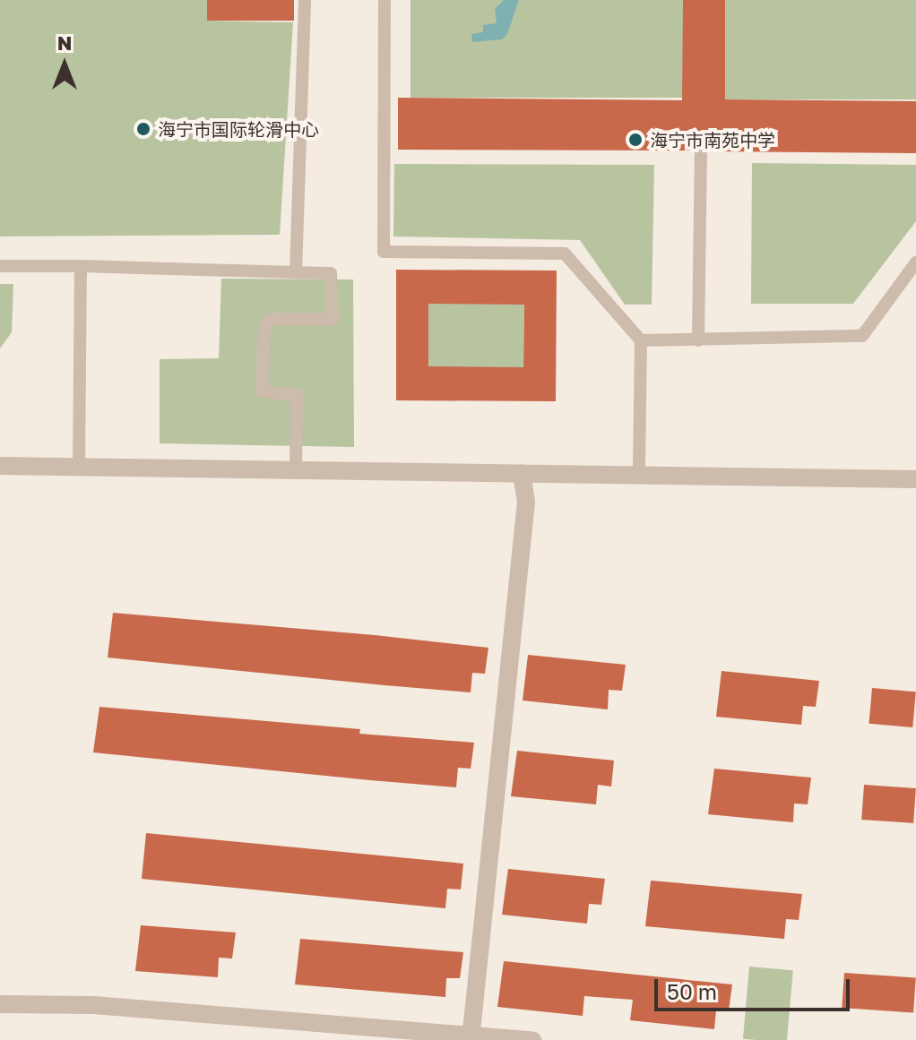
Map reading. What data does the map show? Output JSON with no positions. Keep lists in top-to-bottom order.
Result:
{
  "places": ["海宁市国际轮滑中心", "海宁市南苑中学"],
  "scale_bar": "50 m",
  "north": "top"
}
